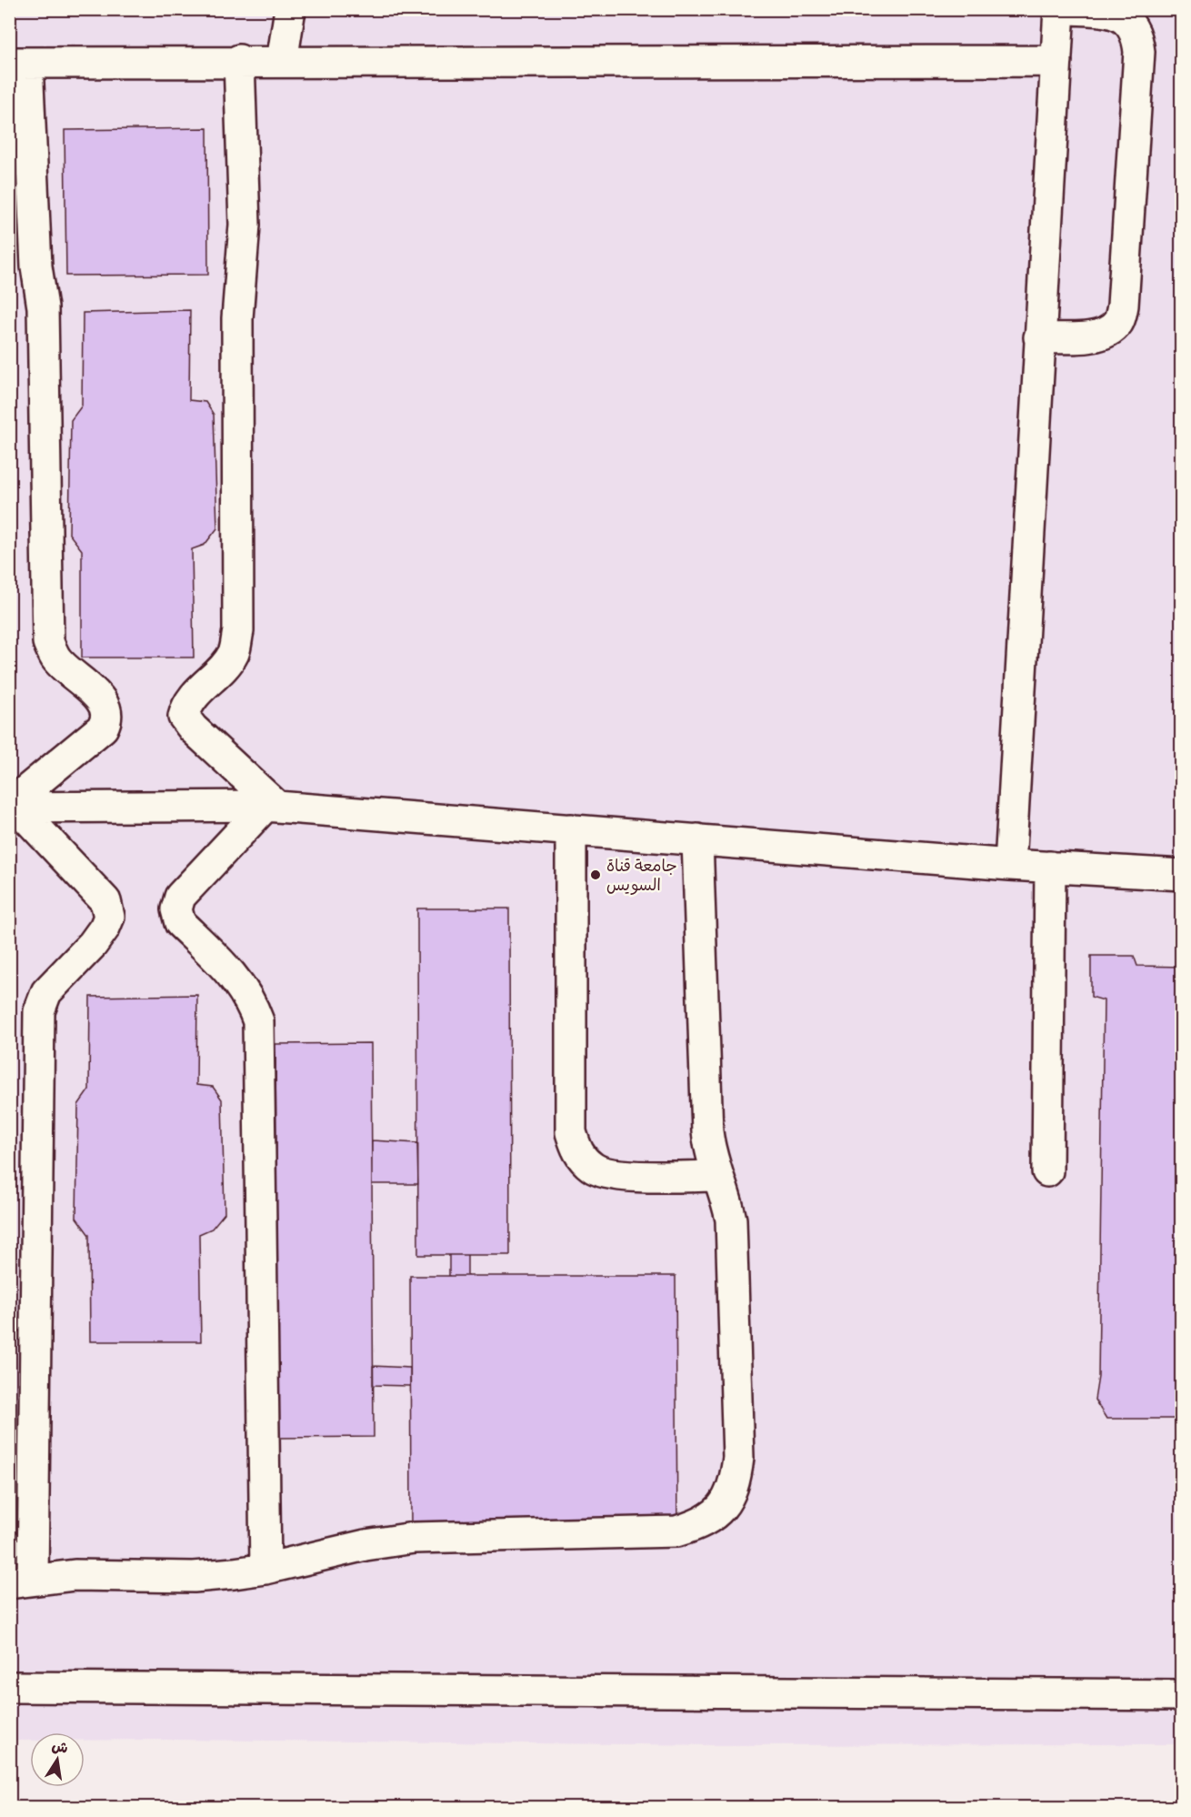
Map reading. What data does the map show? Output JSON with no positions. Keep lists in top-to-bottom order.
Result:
{
  "places": ["جامعة قناة السويس"],
  "north": "top"
}
